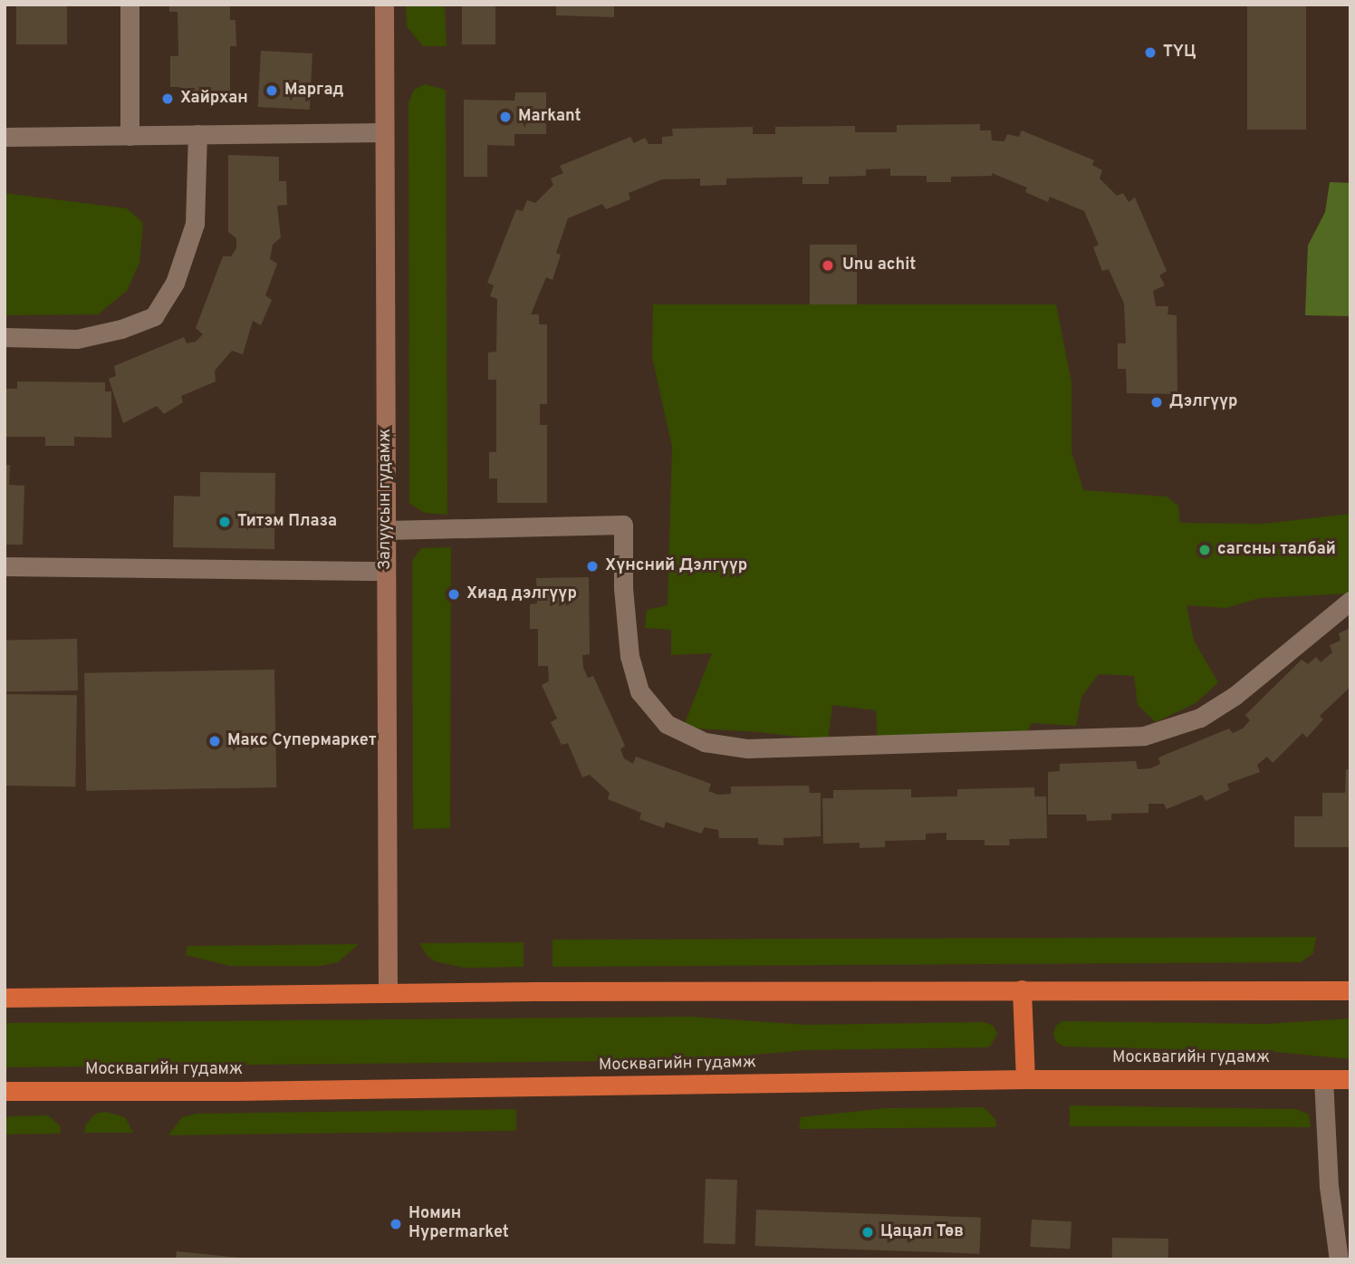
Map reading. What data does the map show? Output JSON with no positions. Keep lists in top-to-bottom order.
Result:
{
  "streets": {
    "highway": ["Москвагийн гудамж"],
    "street": ["Залуусын гудамж"]
  },
  "places": [
    "ТҮЦ",
    "Маргад",
    "Хайрхан",
    "Markant",
    "Unu achit",
    "Дэлгүүр",
    "Титэм Плаза",
    "сагсны талбай",
    "Хүнсний Дэлгүүр",
    "Хиад дэлгүүр",
    "Макс Супермаркет",
    "Номин Hyрermarket",
    "Цацал Төв"
  ]
}
